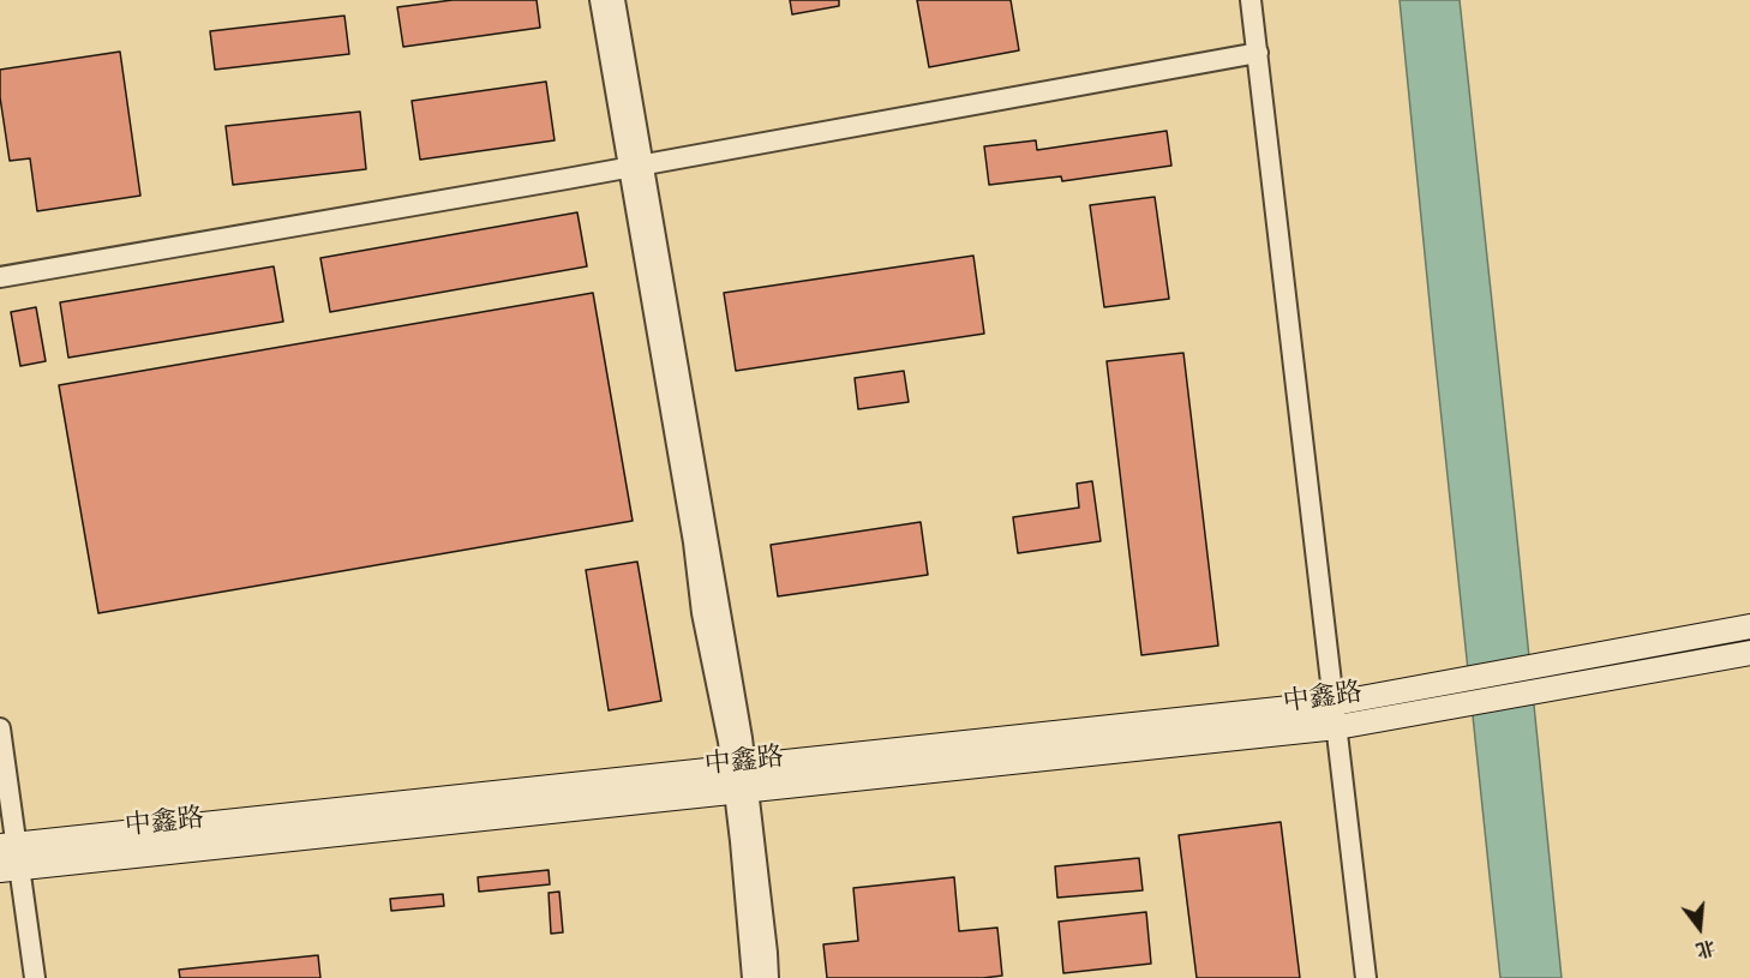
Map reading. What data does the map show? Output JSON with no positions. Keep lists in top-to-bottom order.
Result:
{
  "streets": {
    "main road": ["中鑫路"]
  },
  "north": "bottom"
}
